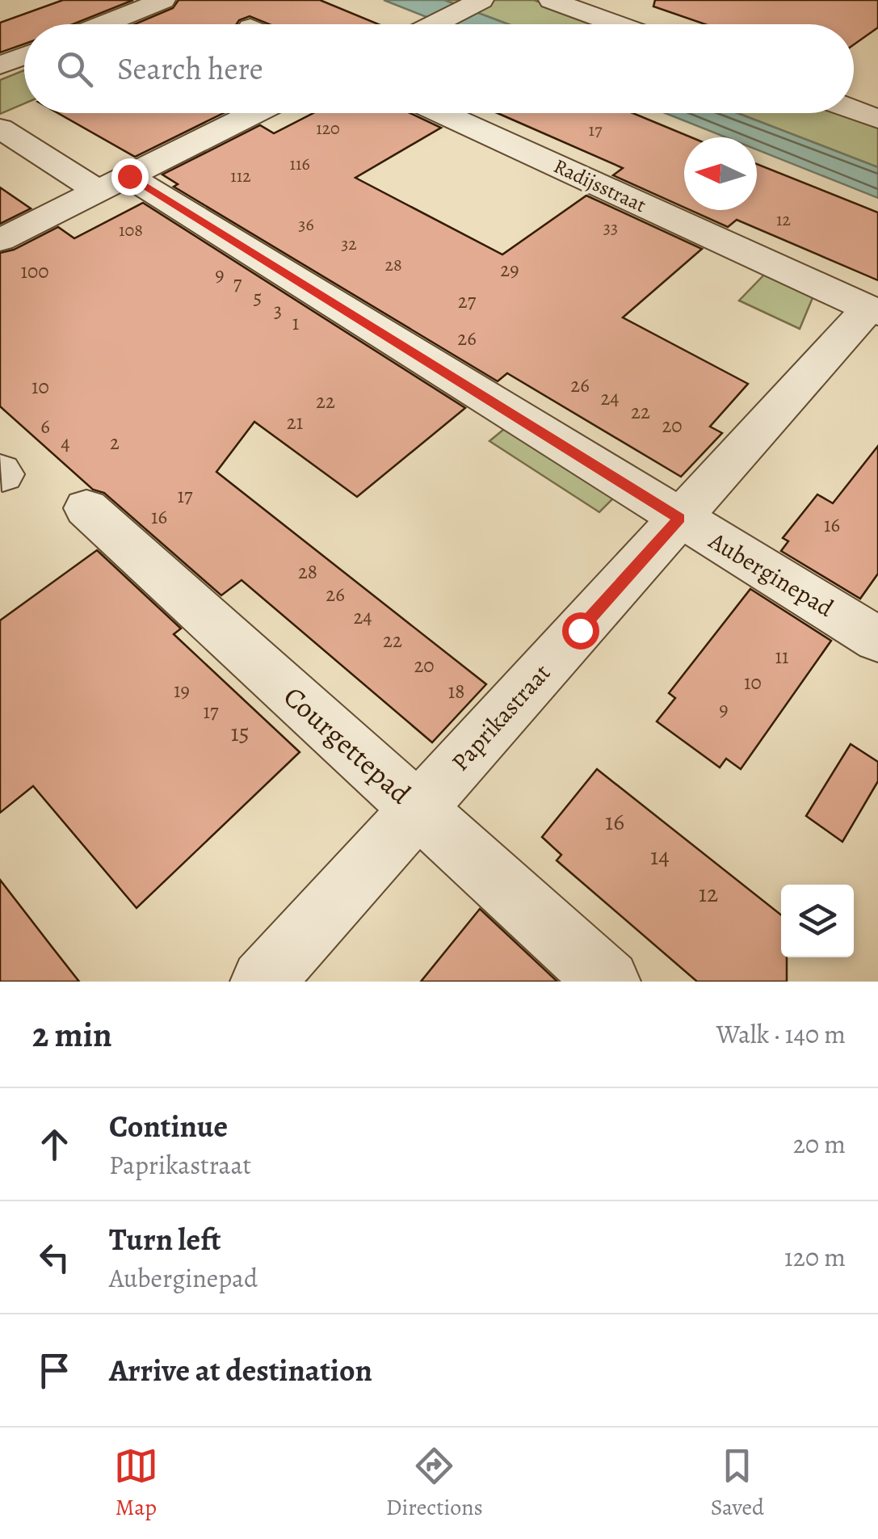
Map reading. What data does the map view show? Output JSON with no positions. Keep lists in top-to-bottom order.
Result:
{
  "streets": {
    "street": [
      "Radijsstraat",
      "Auberginepad",
      "Paprikastraat",
      "Courgettepad"
    ]
  },
  "crossings": [
    ["Radijsstraat", "Paprikastraat"],
    ["Auberginepad", "Paprikastraat"],
    ["Paprikastraat", "Courgettepad"]
  ],
  "house_numbers": [
    "120",
    "17",
    "116",
    "112",
    "12",
    "36",
    "33",
    "108",
    "32",
    "28",
    "29",
    "100",
    "9",
    "7",
    "5",
    "27",
    "3",
    "1",
    "26",
    "26",
    "10",
    "24",
    "22",
    "22",
    "21",
    "20",
    "6",
    "2",
    "4",
    "17",
    "16",
    "16",
    "28",
    "26",
    "24",
    "22",
    "11",
    "20",
    "10",
    "19",
    "18",
    "9",
    "17",
    "15",
    "16",
    "14",
    "12"
  ],
  "north": "left",
  "page": {
    "search": "Search here",
    "heading": ["2 min", "Walk · 140 m"],
    "list": [
      ["Continue", "Paprikastraat", "20 m"],
      ["Turn left", "Auberginepad", "120 m"],
      "Arrive at destination"
    ],
    "nav": ["Map", "Directions", "Saved"]
  }
}
